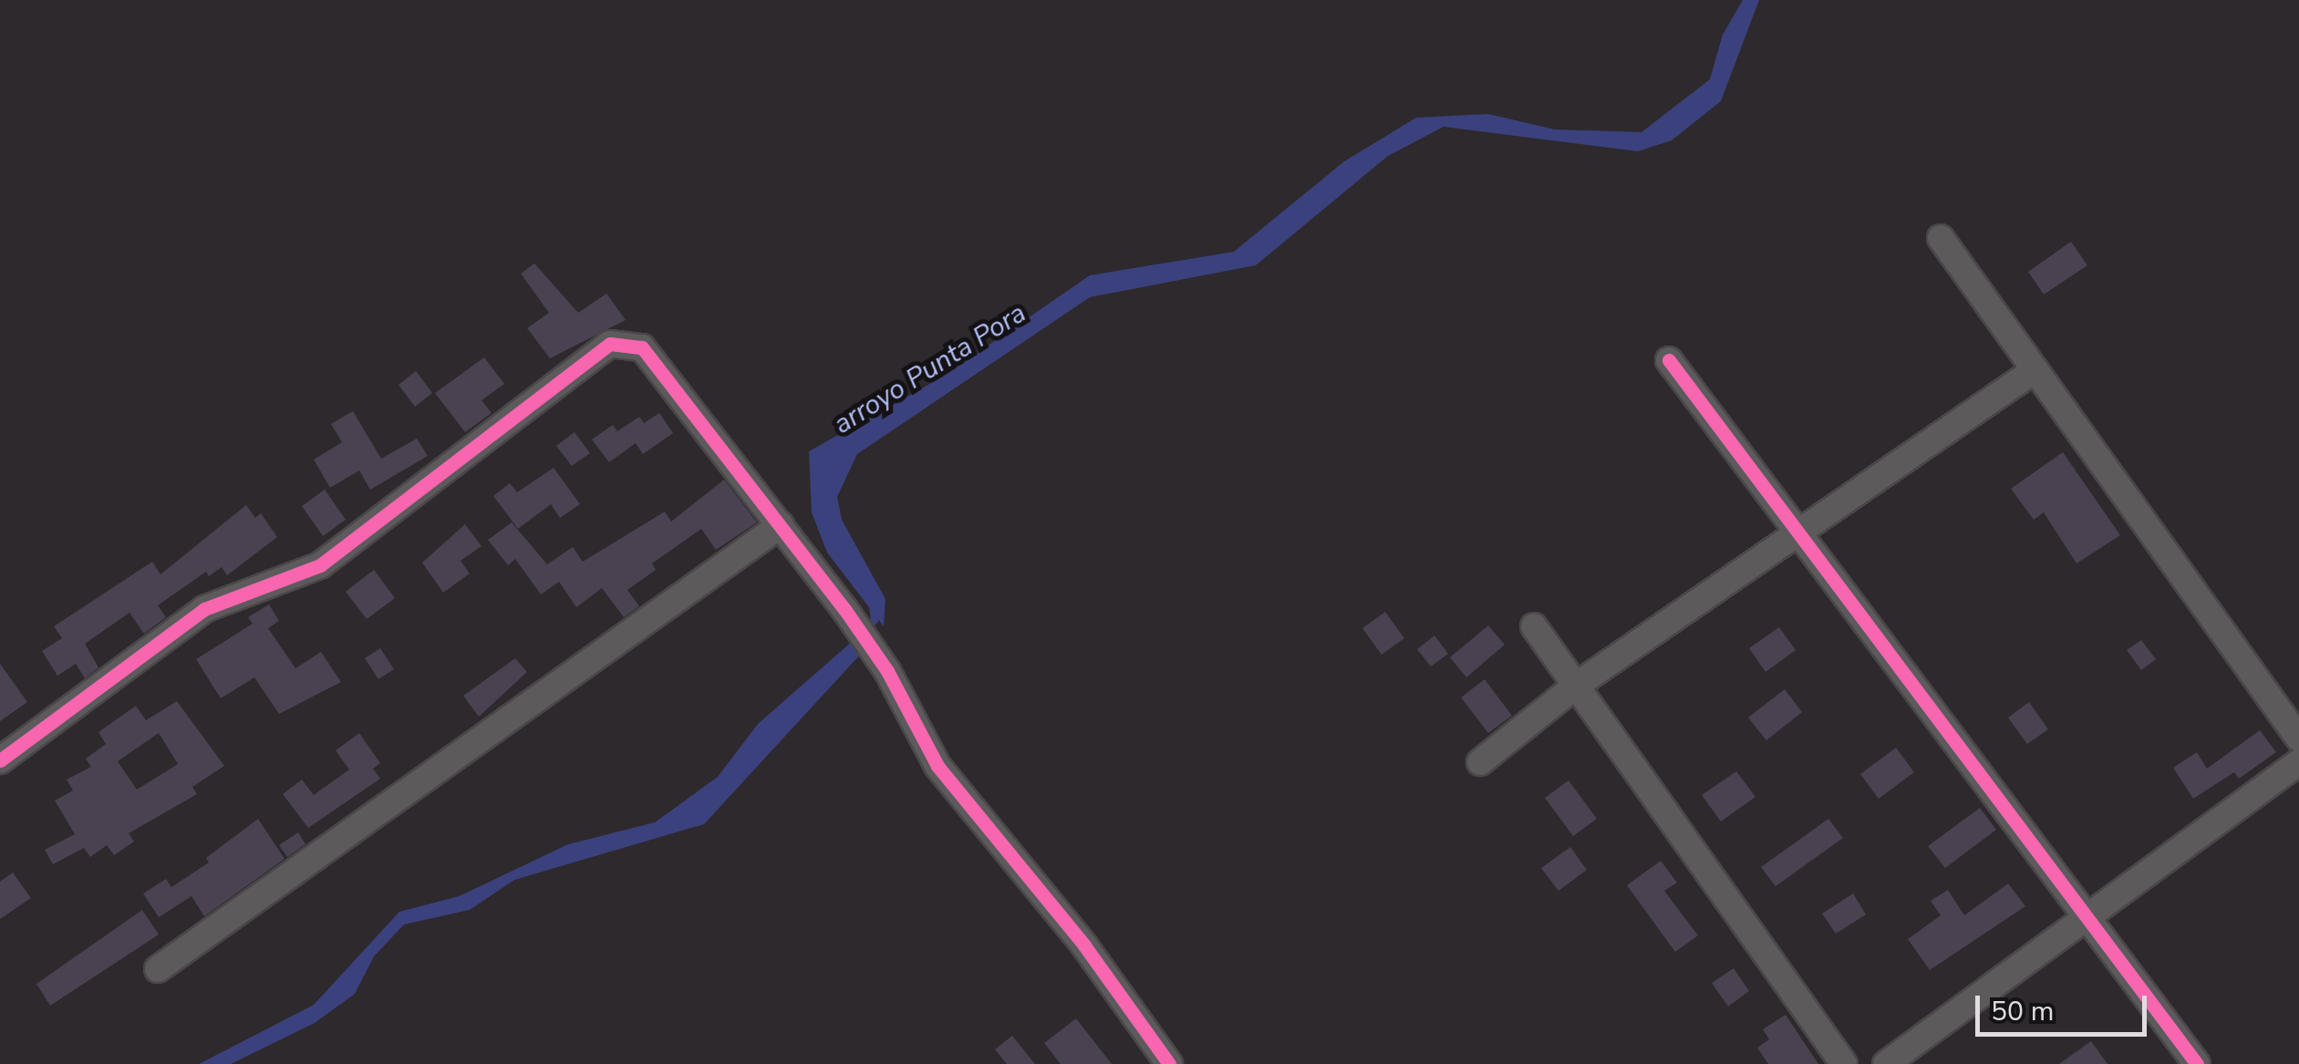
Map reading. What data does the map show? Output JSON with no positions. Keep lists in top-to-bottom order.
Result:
{
  "water": ["arroyo Punta Pora"],
  "scale_bar": "50 m"
}
